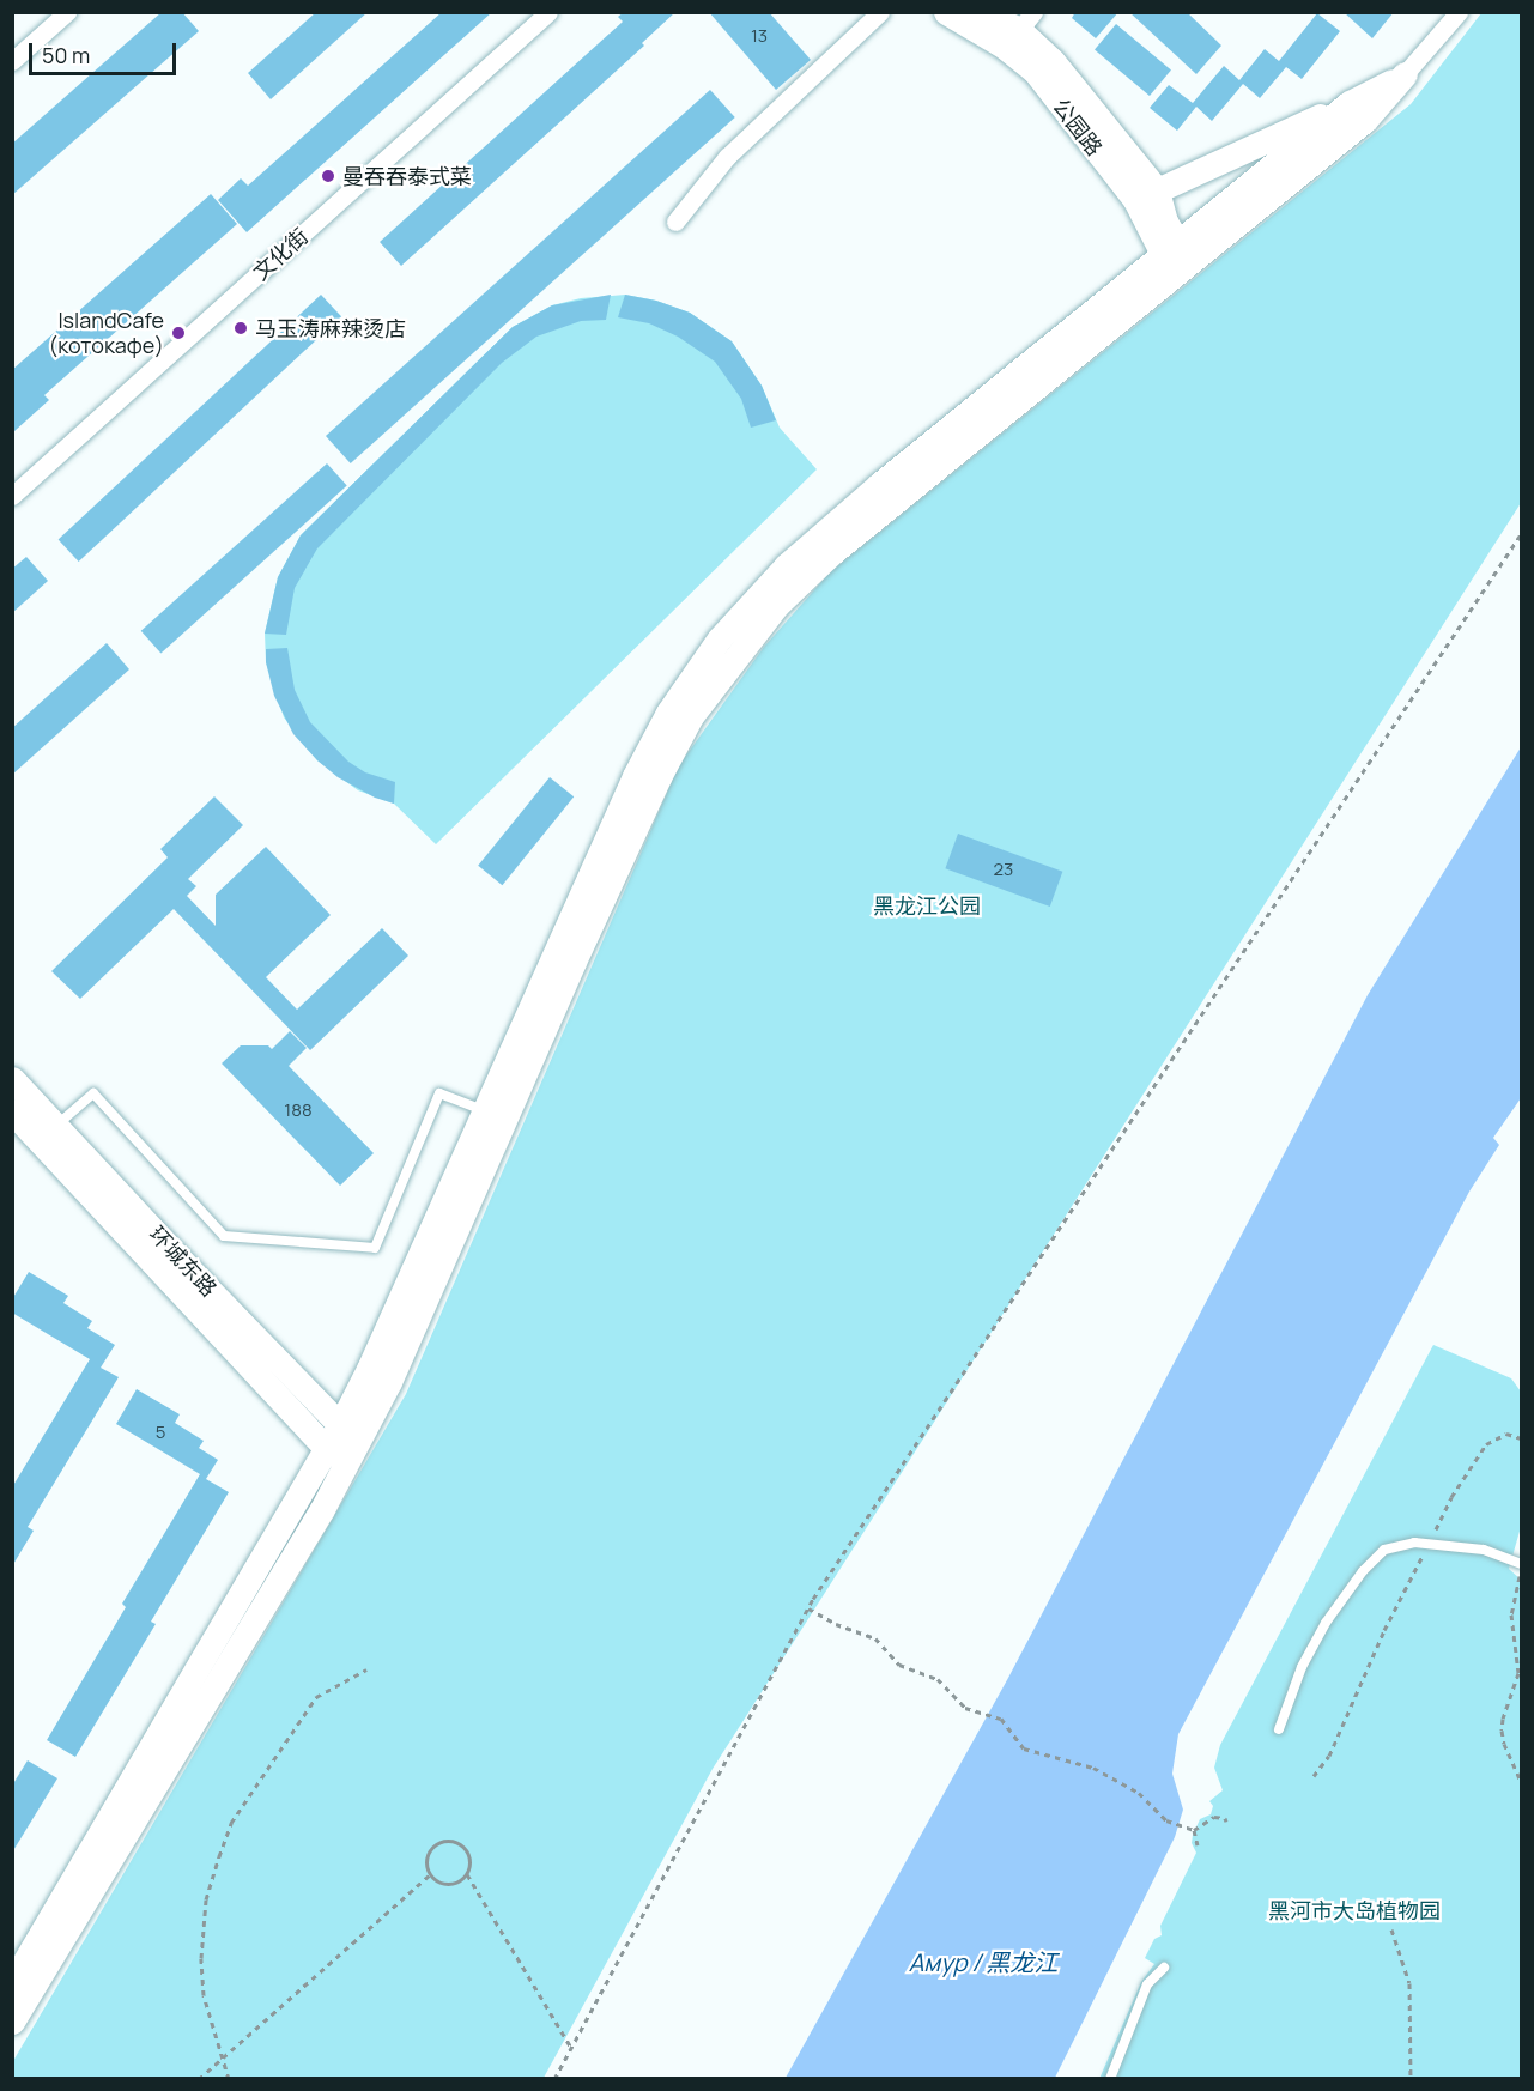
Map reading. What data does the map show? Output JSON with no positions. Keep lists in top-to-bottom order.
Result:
{
  "streets": {
    "street": ["公园路", "文化街", "环城东路"]
  },
  "water": ["Амур / 黑龙江"],
  "parks": ["黑龙江公园", "黑河市大岛植物园"],
  "places": ["曼吞吞泰式菜", "马玉涛麻辣烫店", "IslandCafe (котокафе)"],
  "house_numbers": [
    "13",
    "23",
    "188",
    "5"
  ],
  "scale_bar": "50 m"
}
